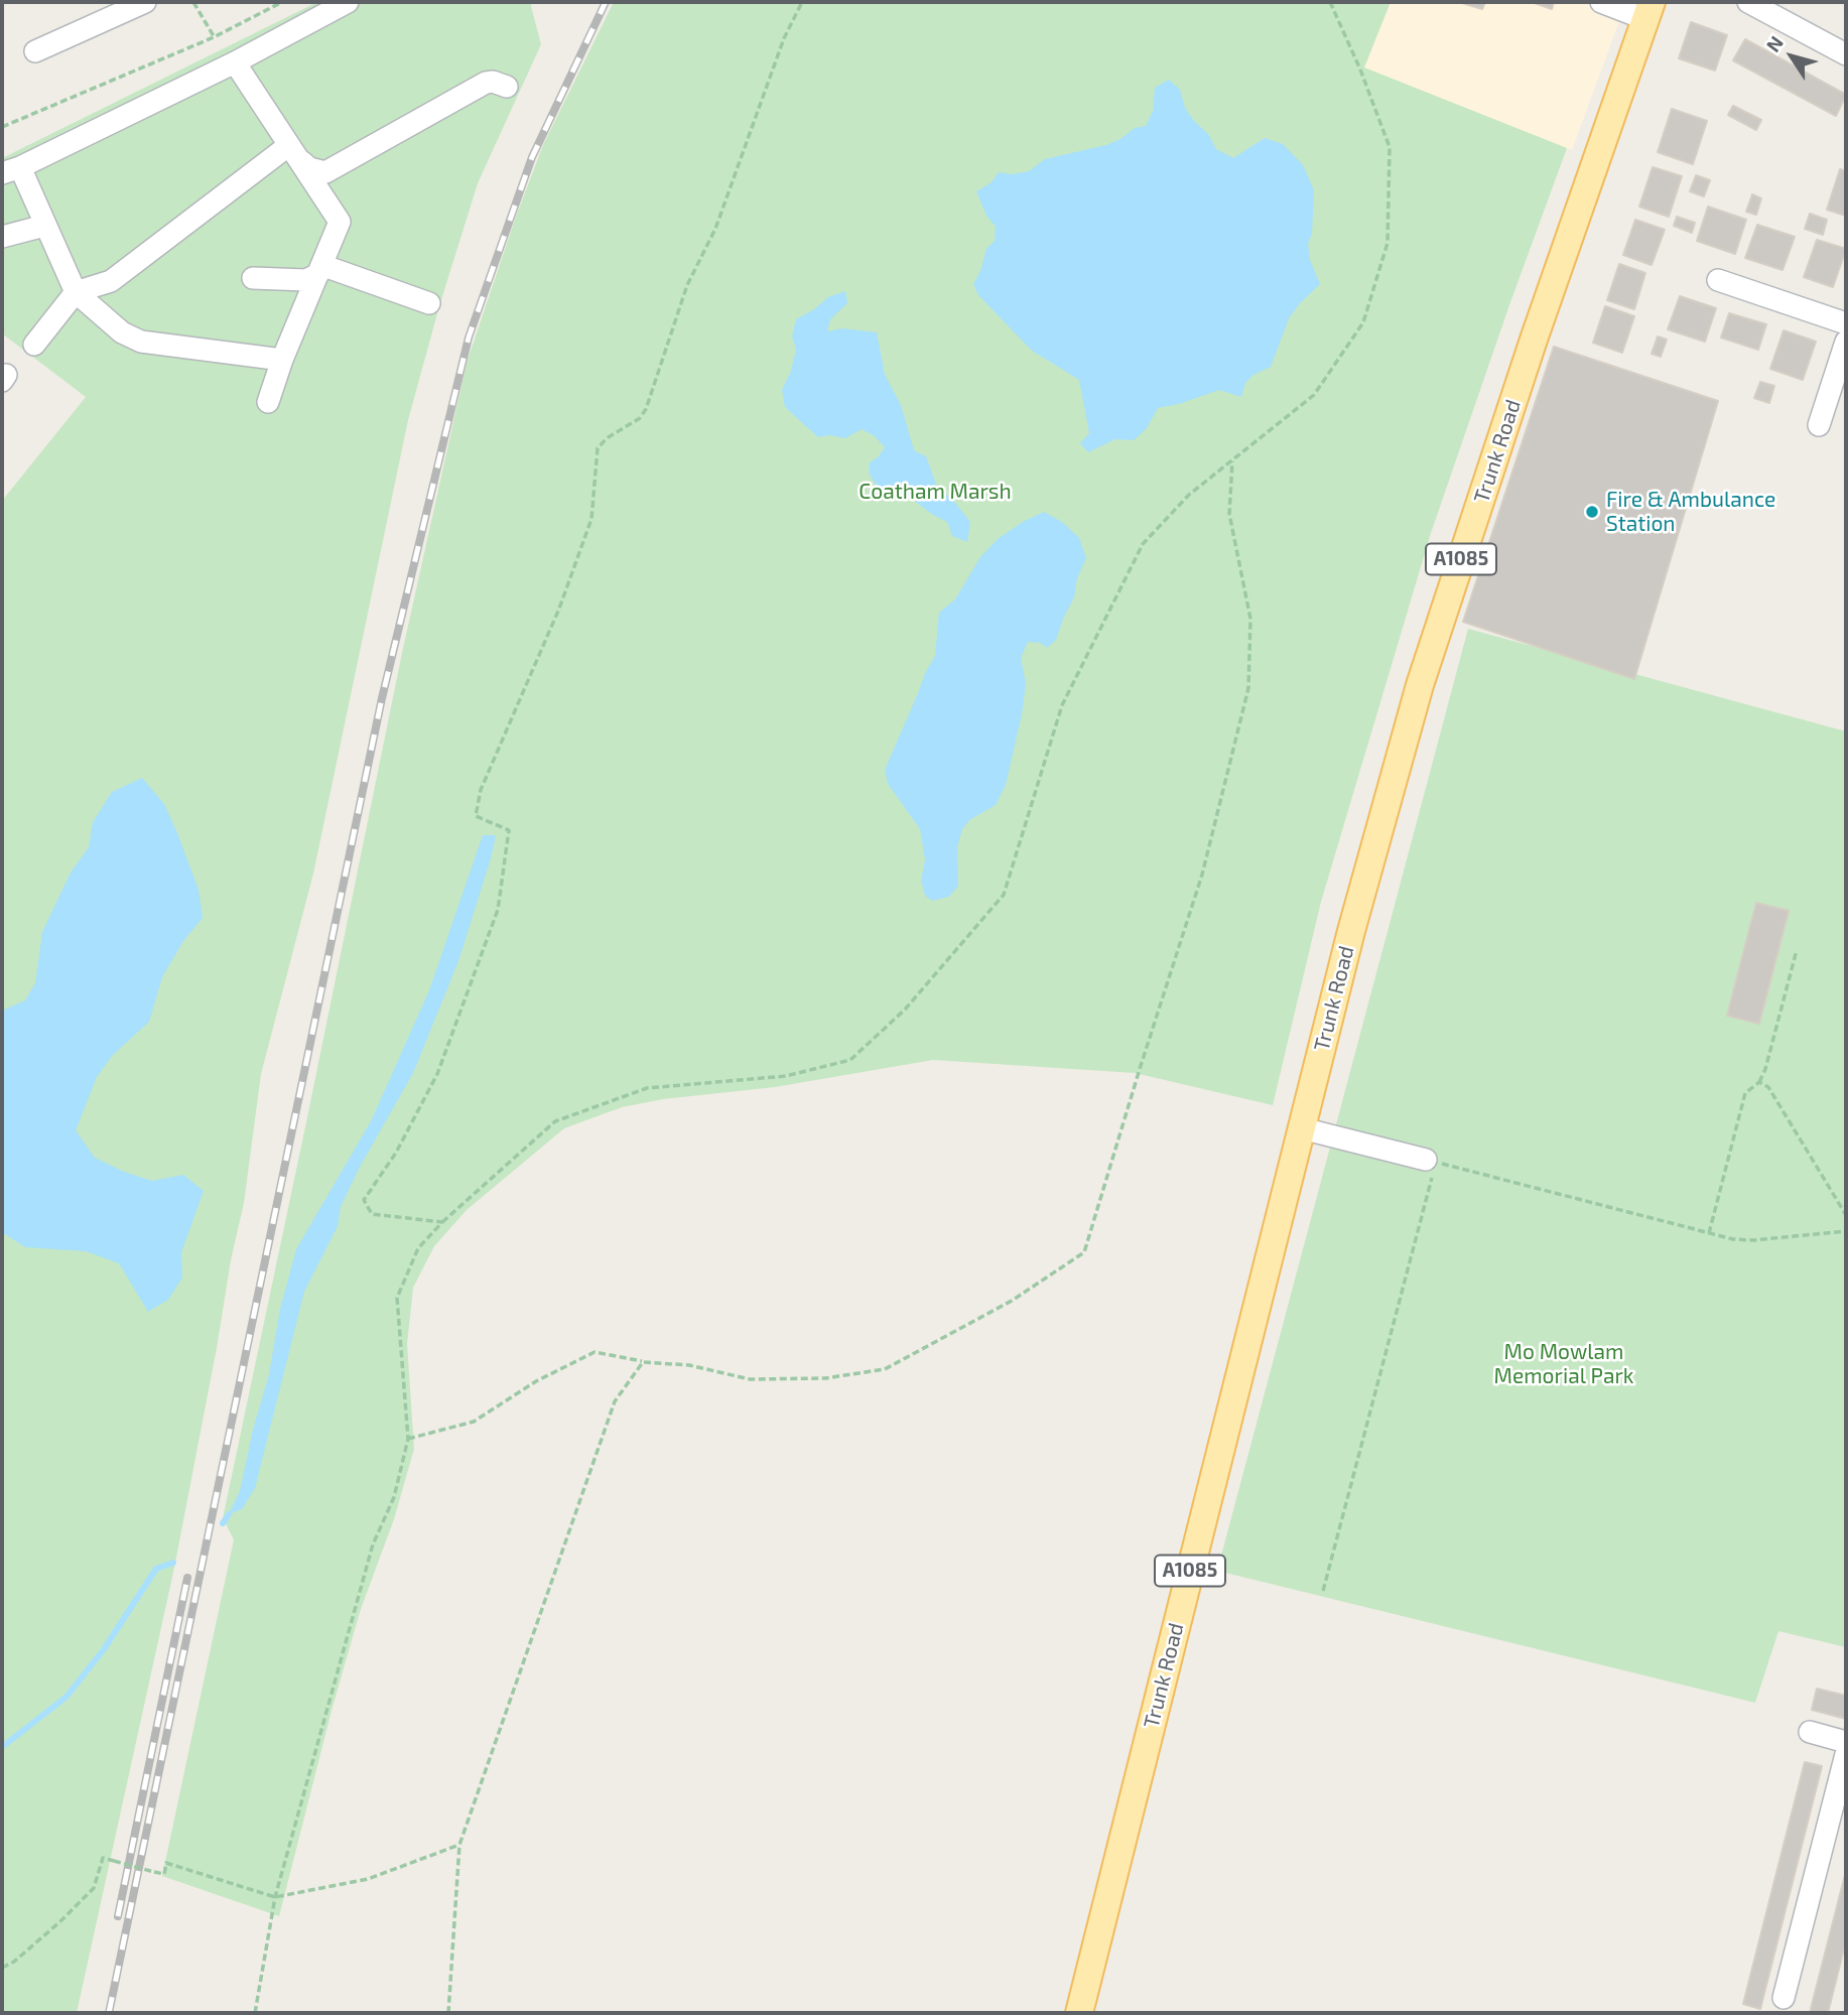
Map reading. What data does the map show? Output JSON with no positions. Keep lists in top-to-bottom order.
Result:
{
  "streets": {
    "main road": ["Trunk Road", "A1085"]
  },
  "parks": ["Coatham Marsh", "Mo Mowlam Memorial Park"],
  "places": ["Fire & Ambulance Station"],
  "north": "top left"
}
